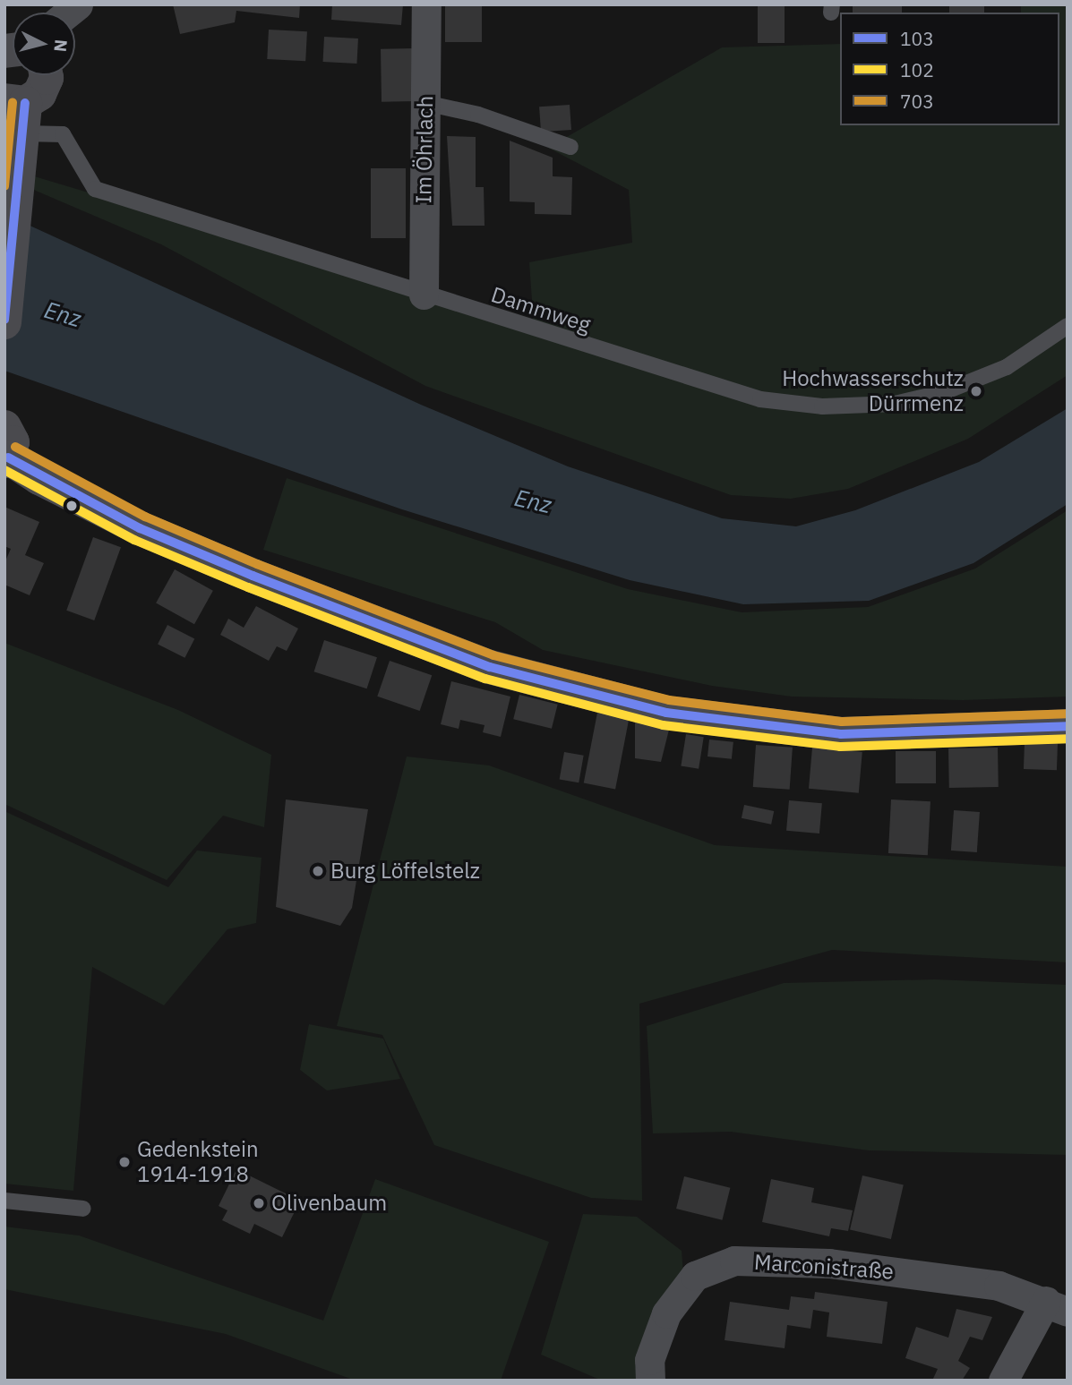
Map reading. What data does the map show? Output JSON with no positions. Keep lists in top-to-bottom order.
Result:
{
  "streets": {
    "street": ["Im Öhrlach", "Marconistraße"],
    "lane": ["Dammweg"]
  },
  "crossings": [
    ["Im Öhrlach", "Dammweg"]
  ],
  "water": ["Enz"],
  "places": [
    "Hochwasserschutz Dürrmenz",
    "Burg Löffelstelz",
    "Gedenkstein 1914-1918",
    "Olivenbaum"
  ],
  "lines": ["transit line 703", "transit line 103", "transit line 102"],
  "legend": ["103", "102", "703"],
  "north": "right"
}
